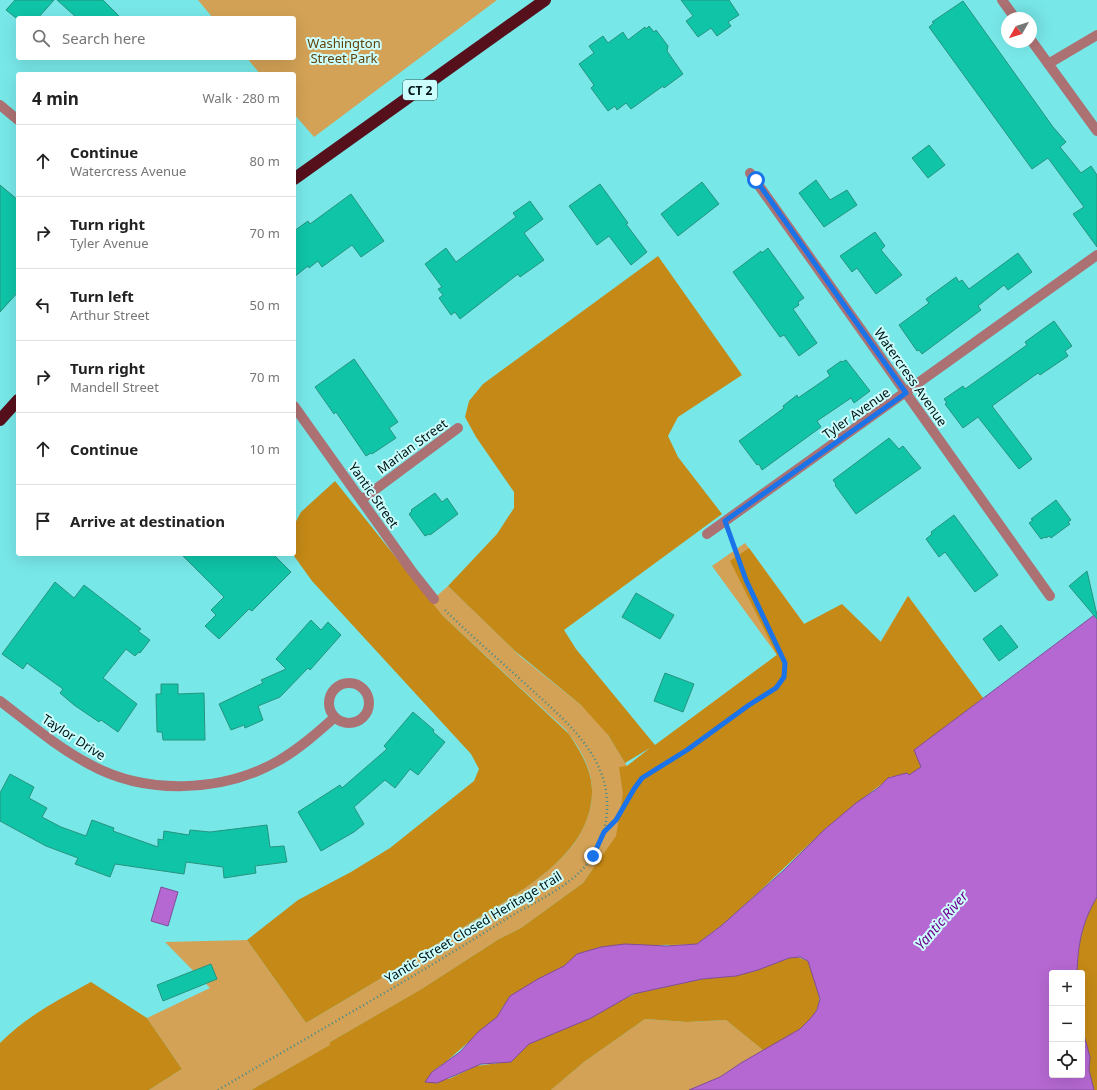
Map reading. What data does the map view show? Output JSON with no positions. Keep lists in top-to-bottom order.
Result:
{
  "streets": {
    "highway": ["CT 2"],
    "street": [
      "Watercress Avenue",
      "Tyler Avenue",
      "Marian Street",
      "Yantic Street",
      "Taylor Drive"
    ],
    "path": ["Yantic Street Closed Heritage trail"]
  },
  "crossings": [
    ["Watercress Avenue", "Tyler Avenue"],
    ["Marian Street", "Yantic Street"],
    ["Yantic Street", "Yantic Street Closed Heritage trail"]
  ],
  "water": ["Yantic River"],
  "parks": ["Washington Street Park"],
  "north": "bottom left",
  "page": {
    "search": "Search here",
    "heading": ["4 min", "Walk · 280 m"],
    "list": [
      ["Continue", "Watercress Avenue", "80 m"],
      ["Turn right", "Tyler Avenue", "70 m"],
      ["Turn left", "Arthur Street", "50 m"],
      ["Turn right", "Mandell Street", "70 m"],
      ["Continue", "10 m"],
      "Arrive at destination"
    ],
    "map_buttons": ["+", "−"]
  }
}
